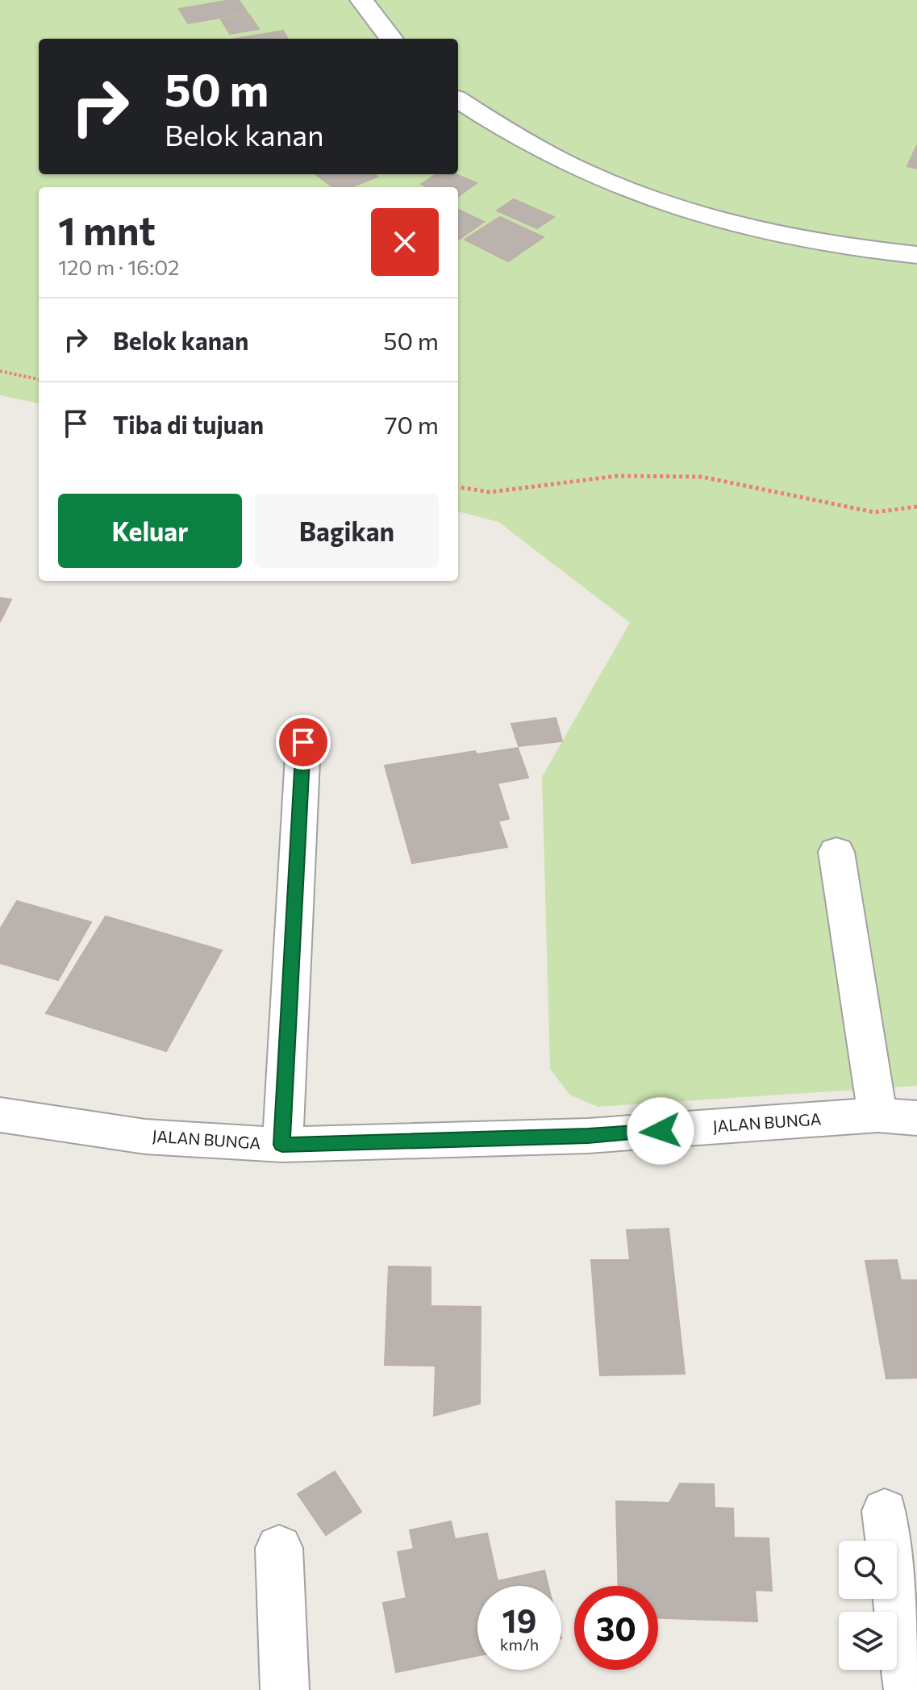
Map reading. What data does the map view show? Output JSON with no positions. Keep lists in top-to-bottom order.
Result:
{
  "streets": {
    "street": ["JALAN BUNGA"]
  },
  "page": {
    "turn": ["50 m", "Belok kanan"],
    "heading": ["1 mnt", "120 m · 16:02"],
    "list": [
      {
        "name": "Belok kanan",
        "value": "50 m"
      },
      {
        "name": "Tiba di tujuan",
        "value": "70 m"
      }
    ],
    "buttons": ["Keluar", "Bagikan"],
    "speed": "19 km/h",
    "limit": "30"
  }
}
